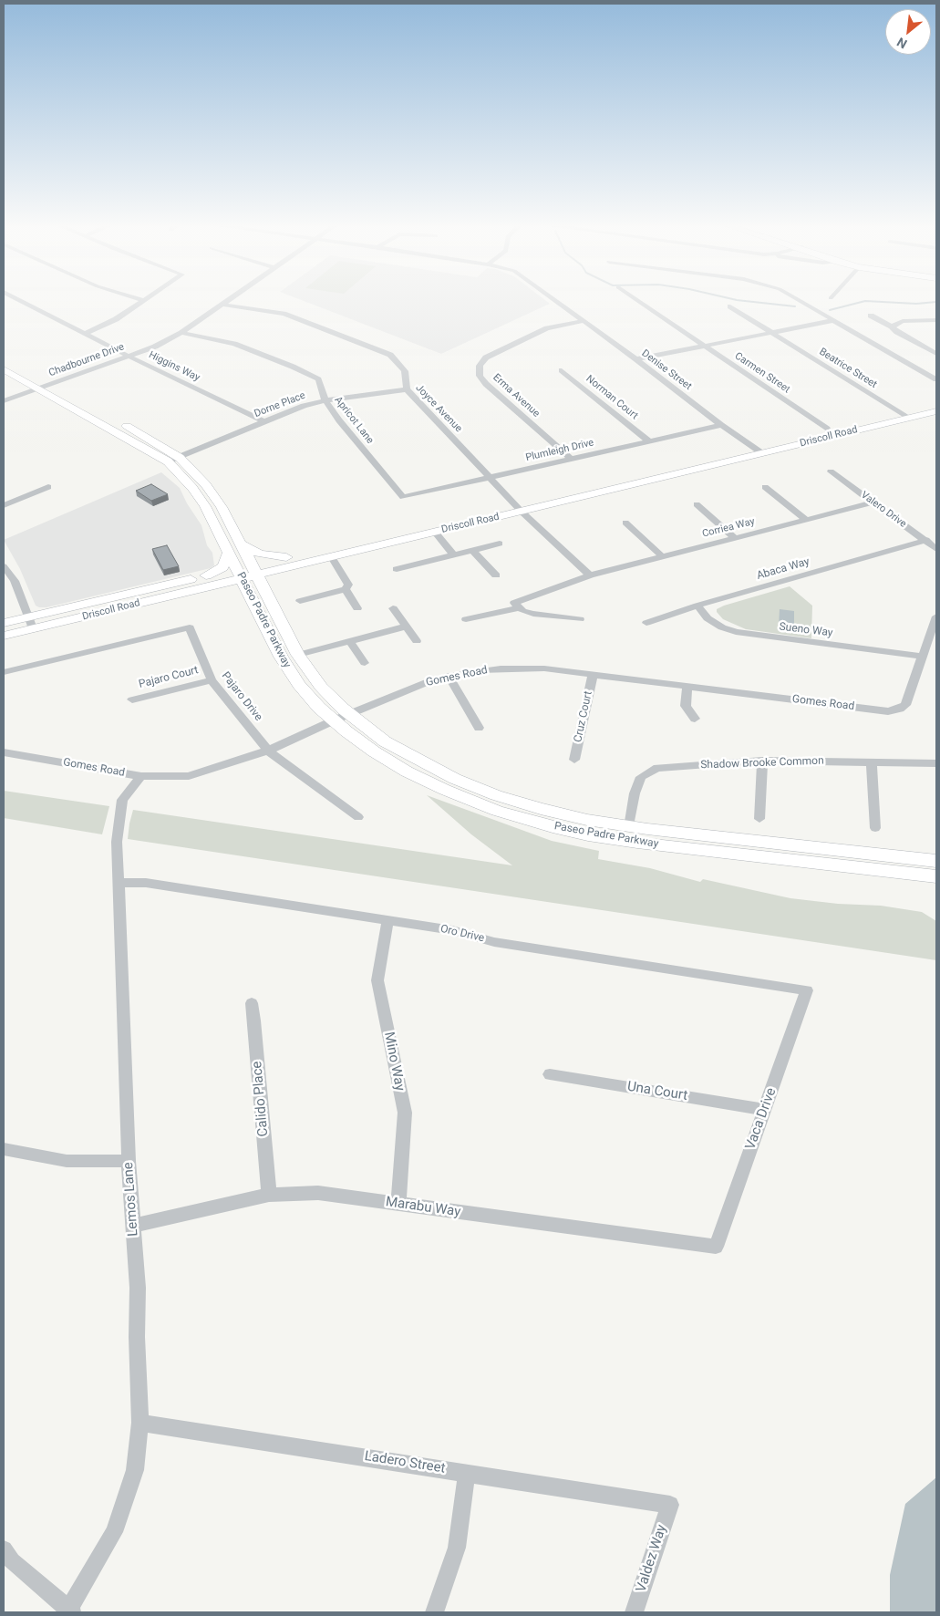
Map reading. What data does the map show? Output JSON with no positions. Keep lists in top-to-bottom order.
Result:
{
  "streets": {
    "main road": ["Driscoll Road", "Paseo Padre Parkway"],
    "street": [
      "Chadbourne Drive",
      "Higgins Way",
      "Beatrice Street",
      "Denise Street",
      "Carmen Street",
      "Erma Avenue",
      "Norman Court",
      "Dorne Place",
      "Joyce Avenue",
      "Apricot Lane",
      "Plumleigh Drive",
      "Valero Drive",
      "Corriea Way",
      "Abaca Way",
      "Sueno Way",
      "Gomes Road",
      "Pajaro Court",
      "Pajaro Drive",
      "Cruz Court",
      "Shadow Brooke Common",
      "Oro Drive",
      "Mino Way",
      "Una Court",
      "Calido Place",
      "Vaca Drive",
      "Lemos Lane",
      "Marabu Way",
      "Ladero Street",
      "Valdez Way"
    ]
  },
  "crossings": [
    ["Chadbourne Drive", "Higgins Way"],
    ["Chadbourne Drive", "Joyce Avenue"],
    ["Chadbourne Drive", "Apricot Lane"],
    ["Chadbourne Drive", "Paseo Padre Parkway"],
    ["Higgins Way", "Dorne Place"],
    ["Beatrice Street", "Driscoll Road"],
    ["Denise Street", "Erma Avenue"],
    ["Denise Street", "Driscoll Road"],
    ["Denise Street", "Plumleigh Drive"],
    ["Carmen Street", "Driscoll Road"],
    ["Erma Avenue", "Plumleigh Drive"],
    ["Norman Court", "Plumleigh Drive"],
    ["Dorne Place", "Joyce Avenue"],
    ["Dorne Place", "Apricot Lane"],
    ["Dorne Place", "Paseo Padre Parkway"],
    ["Joyce Avenue", "Driscoll Road"],
    ["Joyce Avenue", "Plumleigh Drive"],
    ["Joyce Avenue", "Corriea Way"],
    ["Apricot Lane", "Plumleigh Drive"],
    ["Driscoll Road", "Paseo Padre Parkway"],
    ["Valero Drive", "Corriea Way"],
    ["Valero Drive", "Abaca Way"],
    ["Abaca Way", "Sueno Way"],
    ["Paseo Padre Parkway", "Gomes Road"],
    ["Paseo Padre Parkway", "Shadow Brooke Common"],
    ["Sueno Way", "Gomes Road"],
    ["Gomes Road", "Pajaro Drive"],
    ["Gomes Road", "Cruz Court"],
    ["Gomes Road", "Lemos Lane"],
    ["Pajaro Court", "Pajaro Drive"],
    ["Oro Drive", "Mino Way"],
    ["Oro Drive", "Vaca Drive"],
    ["Oro Drive", "Lemos Lane"],
    ["Mino Way", "Marabu Way"],
    ["Una Court", "Vaca Drive"],
    ["Calido Place", "Marabu Way"],
    ["Vaca Drive", "Marabu Way"],
    ["Lemos Lane", "Marabu Way"],
    ["Lemos Lane", "Ladero Street"],
    ["Ladero Street", "Valdez Way"]
  ],
  "north": "bottom left"
}
